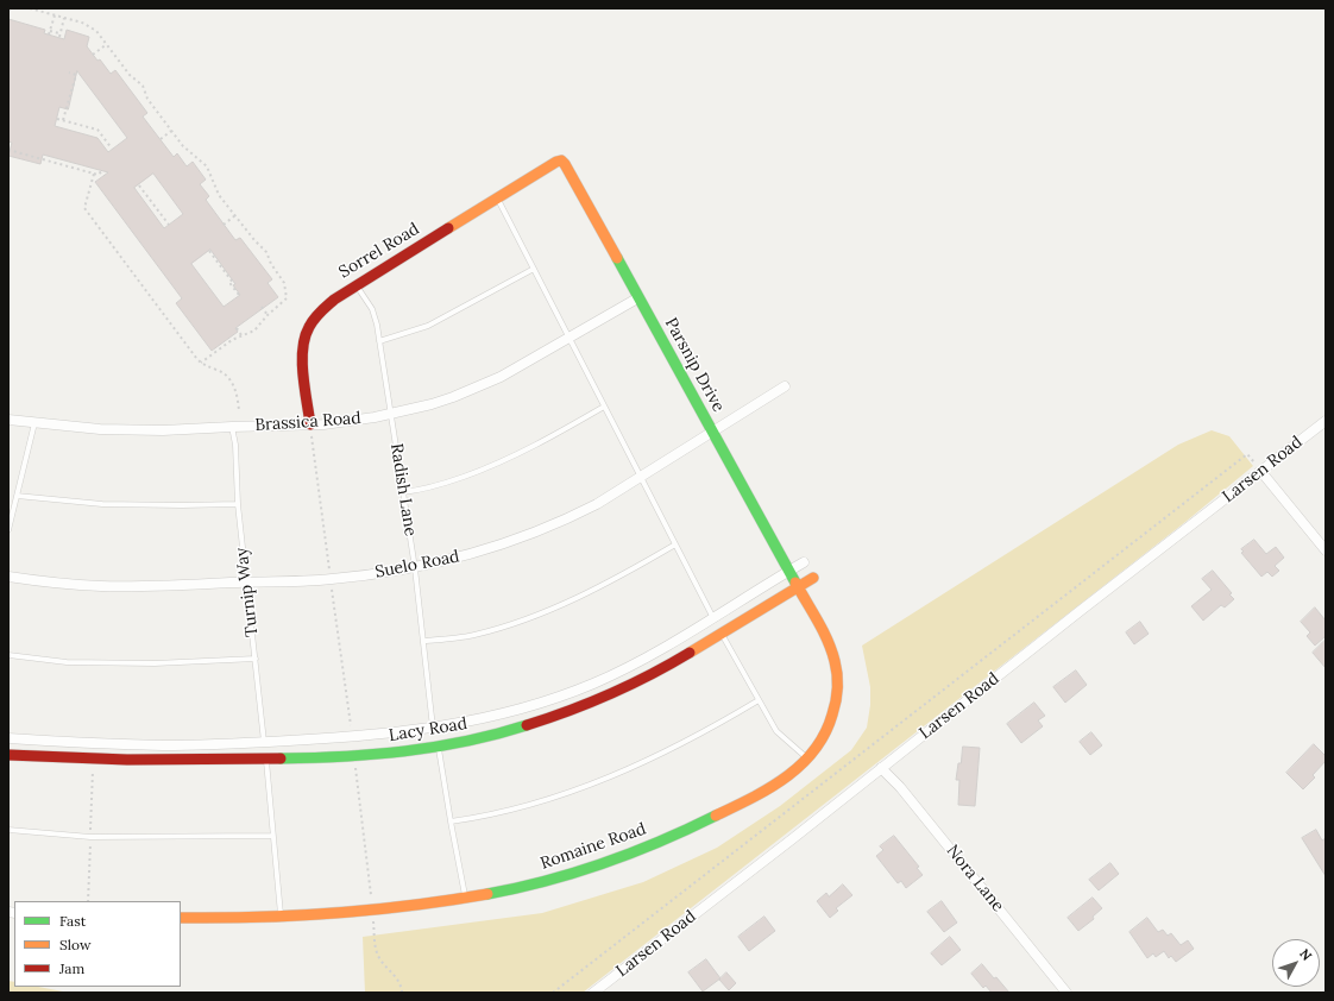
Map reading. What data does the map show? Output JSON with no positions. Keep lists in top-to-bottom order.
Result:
{
  "streets": {
    "street": [
      "Sorrel Road",
      "Parsnip Drive",
      "Brassica Road",
      "Larsen Road",
      "Suelo Road",
      "Lacy Road",
      "Romaine Road",
      "Nora Lane"
    ],
    "lane": ["Radish Lane", "Turnip Way"]
  },
  "crossings": [
    ["Sorrel Road", "Parsnip Drive"],
    ["Sorrel Road", "Brassica Road"],
    ["Sorrel Road", "Radish Lane"],
    ["Parsnip Drive", "Brassica Road"],
    ["Parsnip Drive", "Suelo Road"],
    ["Parsnip Drive", "Lacy Road"],
    ["Parsnip Drive", "Romaine Road"],
    ["Brassica Road", "Radish Lane"],
    ["Brassica Road", "Turnip Way"],
    ["Larsen Road", "Nora Lane"],
    ["Radish Lane", "Suelo Road"],
    ["Radish Lane", "Lacy Road"],
    ["Suelo Road", "Turnip Way"],
    ["Turnip Way", "Lacy Road"],
    ["Lacy Road", "Romaine Road"]
  ],
  "legend": ["Fast", "Slow", "Jam"],
  "north": "top right"
}
